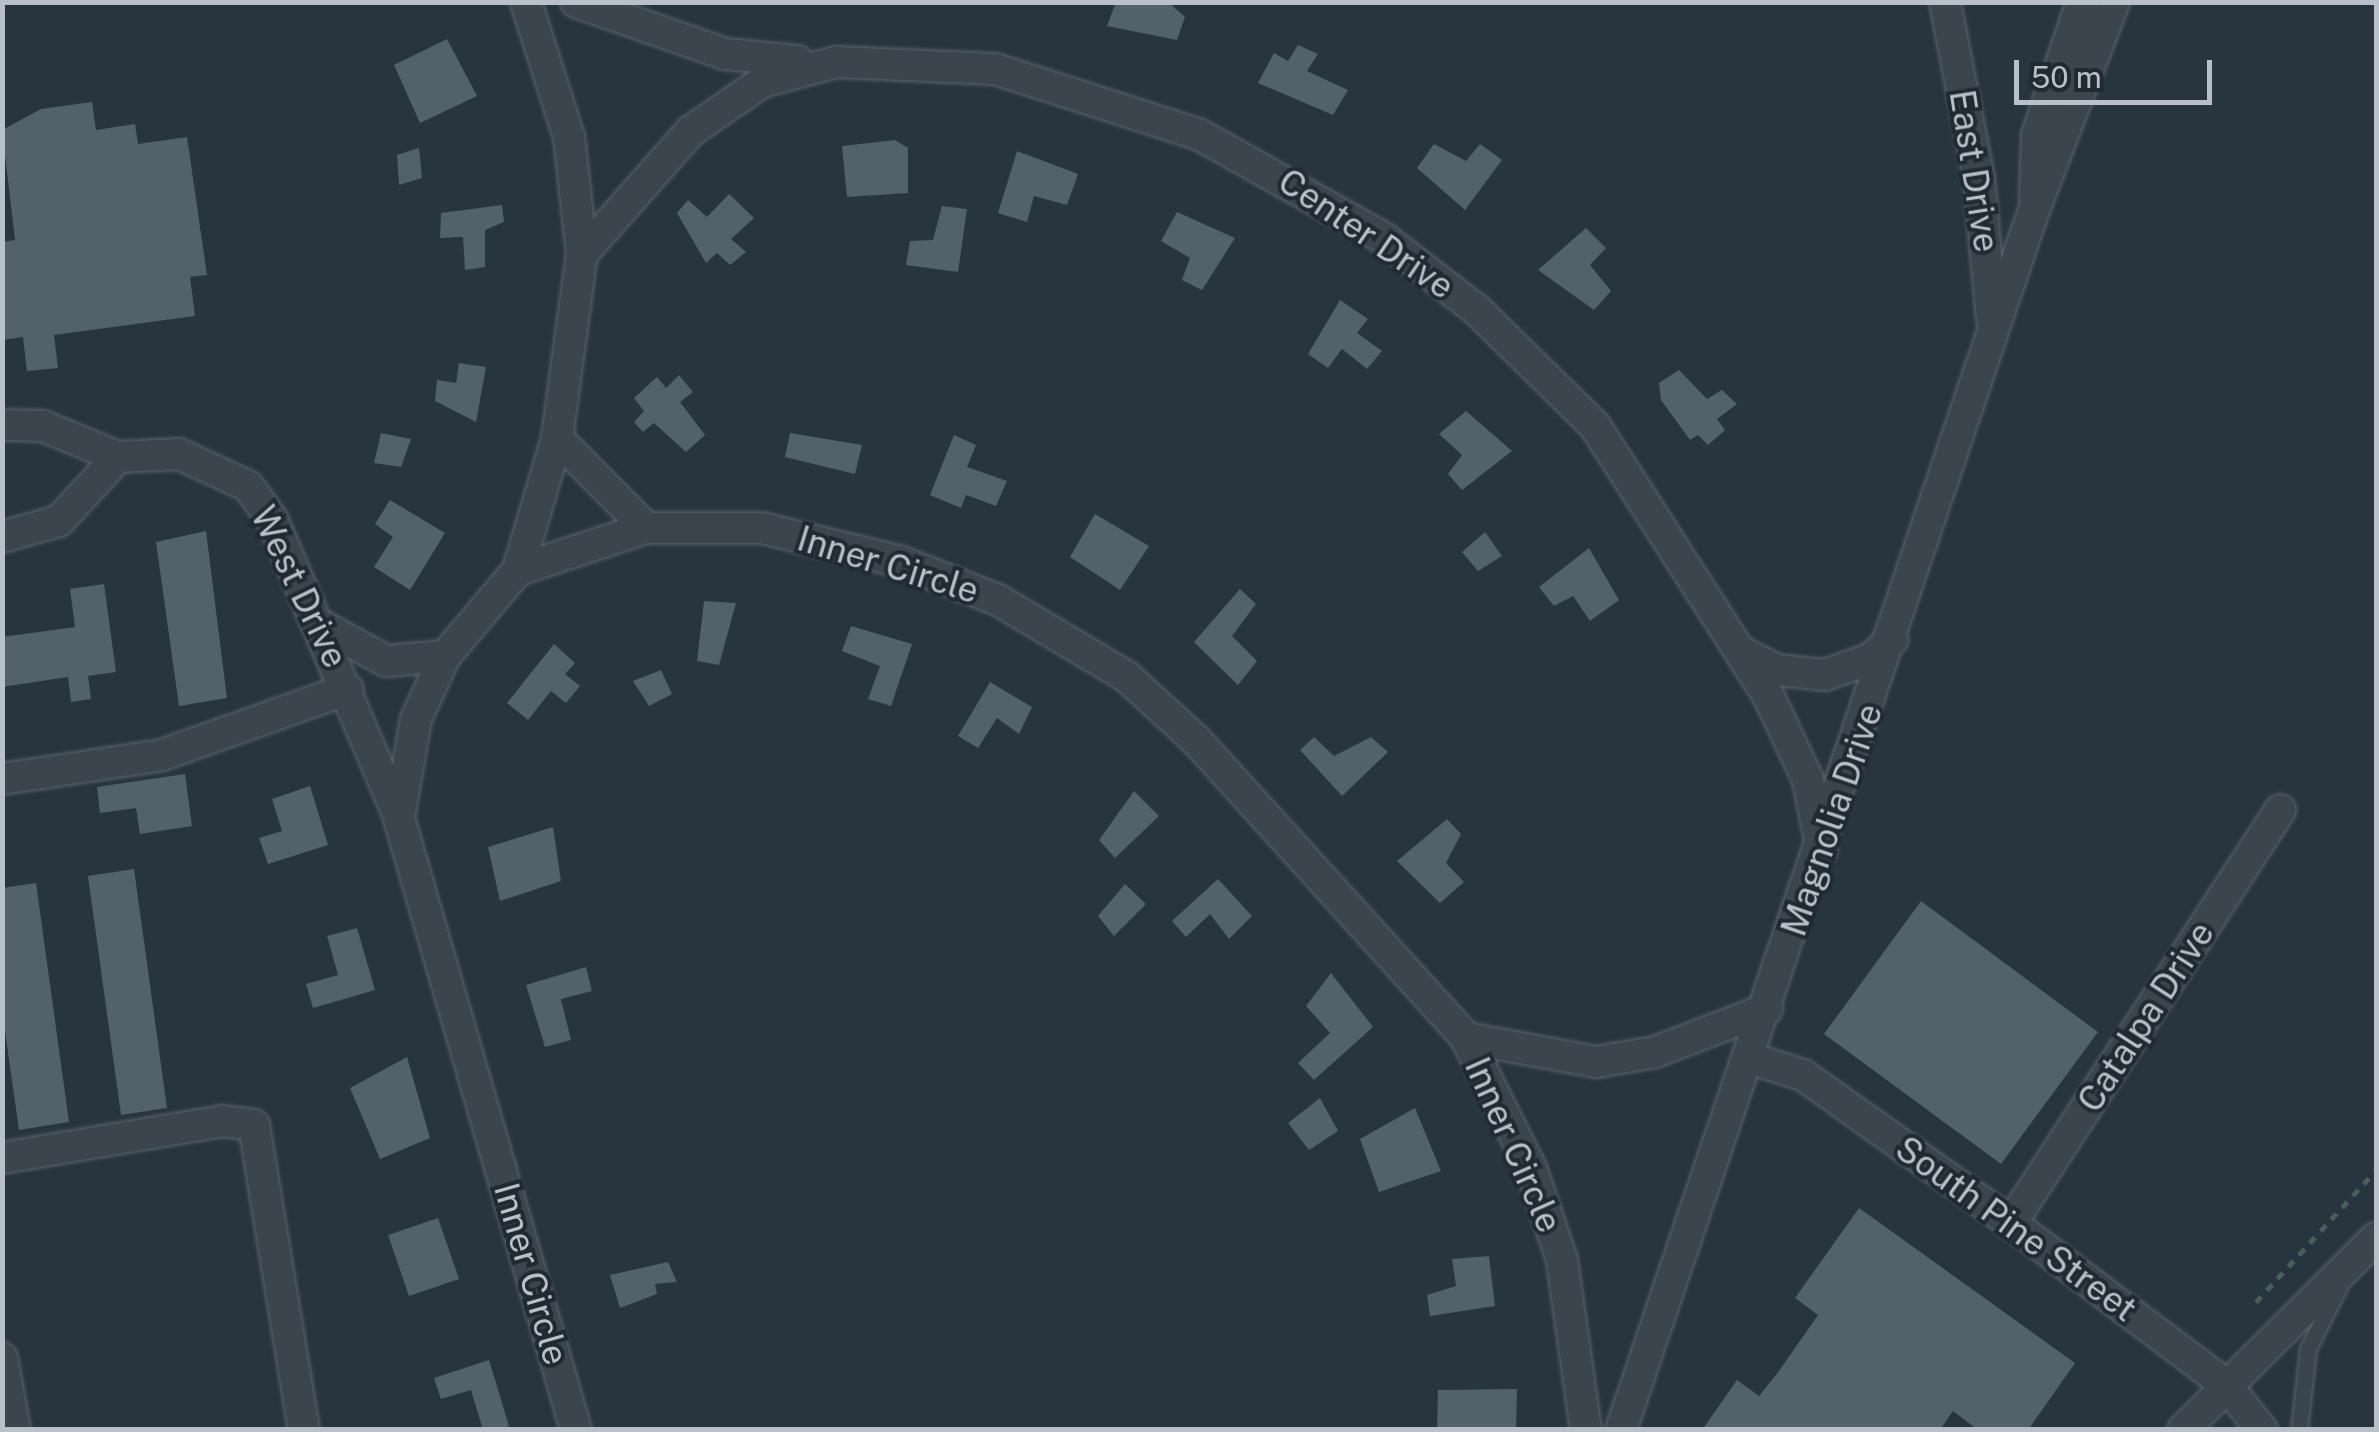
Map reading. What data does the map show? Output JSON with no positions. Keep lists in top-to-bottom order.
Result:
{
  "streets": {
    "street": [
      "East Drive",
      "Center Drive",
      "Inner Circle",
      "West Drive",
      "Magnolia Drive",
      "Catalpa Drive",
      "South Pine Street"
    ]
  },
  "crossings": [
    ["East Drive", "Magnolia Drive"],
    ["Center Drive", "Magnolia Drive"],
    ["Inner Circle", "West Drive"],
    ["Inner Circle", "Magnolia Drive"],
    ["Magnolia Drive", "South Pine Street"],
    ["Catalpa Drive", "South Pine Street"]
  ],
  "scale_bar": "50 m"
}
